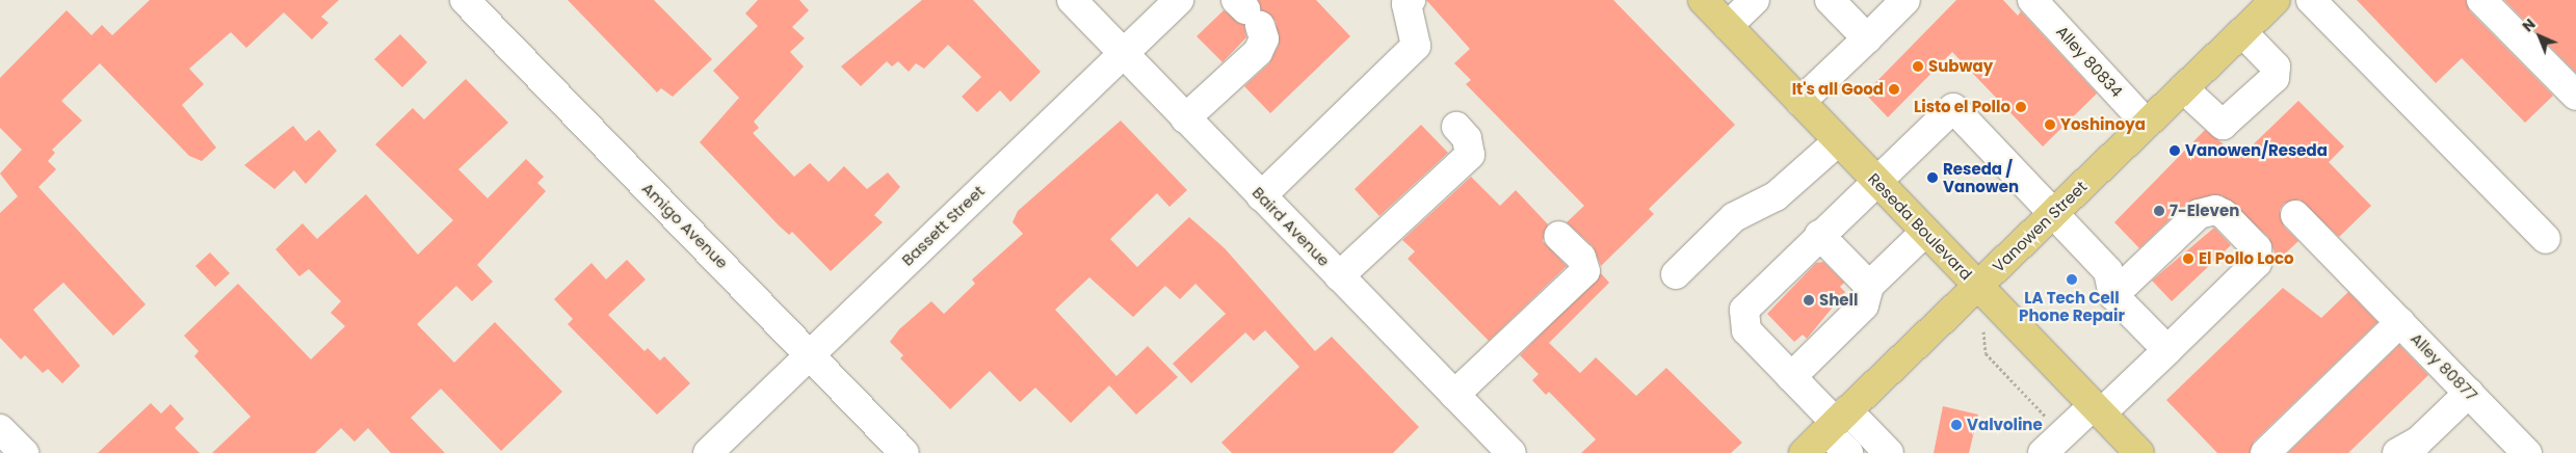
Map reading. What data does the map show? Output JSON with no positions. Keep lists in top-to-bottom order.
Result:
{
  "streets": {
    "main road": ["Reseda Boulevard", "Vanowen Street"],
    "street": [
      "Alley 80834",
      "Amigo Avenue",
      "Bassett Street",
      "Baird Avenue",
      "Alley 80877"
    ]
  },
  "crossings": [
    ["Alley 80834", "Vanowen Street"],
    ["Amigo Avenue", "Bassett Street"],
    ["Bassett Street", "Baird Avenue"],
    ["Reseda Boulevard", "Vanowen Street"]
  ],
  "places": [
    "Subway",
    "It's all Good",
    "Listo el Pollo",
    "Yoshinoya",
    "Vanowen/Reseda",
    "Reseda / Vanowen",
    "7-Eleven",
    "El Pollo Loco",
    "LA Tech Cell Phone Repair",
    "Shell",
    "Valvoline"
  ],
  "north": "top left"
}
